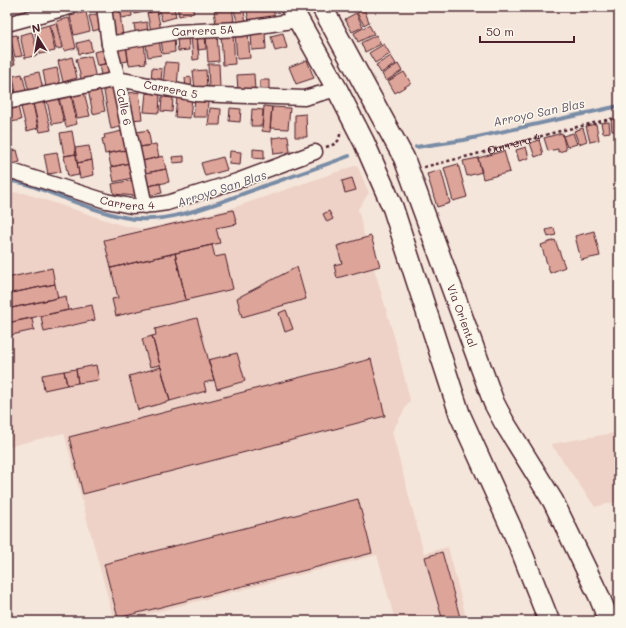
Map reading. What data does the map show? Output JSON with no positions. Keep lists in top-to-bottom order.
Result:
{
  "streets": {
    "highway": ["Vía Oriental"],
    "street": [
      "Carrera 5A",
      "Carrera 5",
      "Calle 6",
      "Carrera 4"
    ]
  },
  "crossings": [
    ["Carrera 5A", "Calle 6"],
    ["Carrera 5", "Calle 6"],
    ["Calle 6", "Carrera 4"],
    ["Carrera 4", "Vía Oriental"]
  ],
  "water": ["Arroyo San Blas"],
  "scale_bar": "50 m",
  "north": "top"
}
